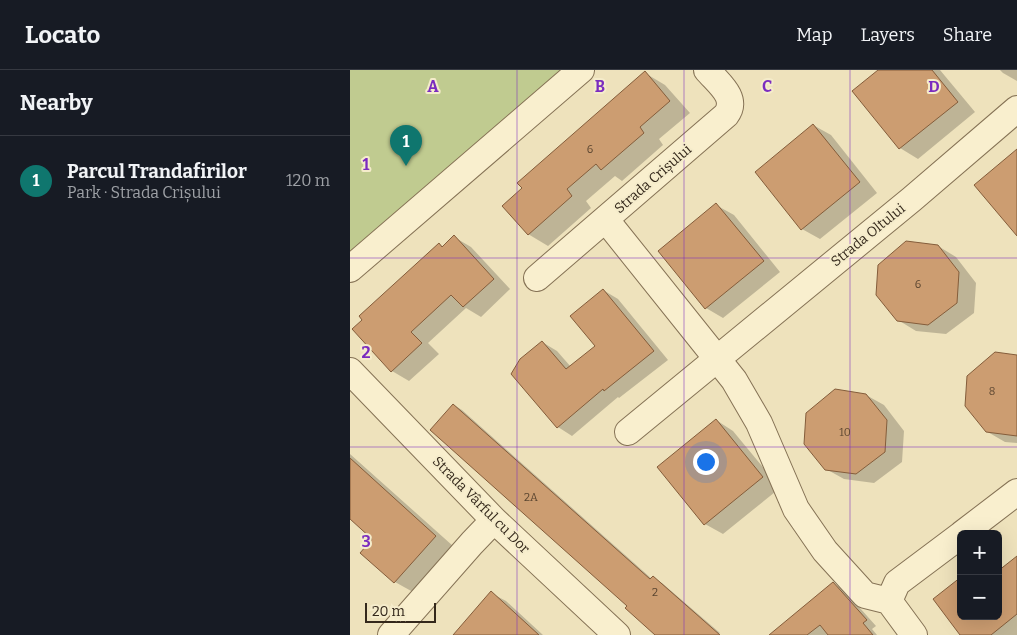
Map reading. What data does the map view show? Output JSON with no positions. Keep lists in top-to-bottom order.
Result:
{
  "streets": {
    "street": ["Strada Crișului", "Strada Oltului", "Strada Vârful cu Dor"]
  },
  "house_numbers": [
    "6",
    "6",
    "8",
    "10",
    "2A",
    "2"
  ],
  "scale_bar": "20 m",
  "page": {
    "header": "Locato",
    "nav": ["Map", "Layers", "Share"],
    "heading": "Nearby",
    "pins": "1",
    "list": [
      {
        "mark": "1",
        "name": "Parcul Trandafirilor",
        "note": "Park · Strada Crișului",
        "value": "120 m"
      }
    ],
    "map_buttons": ["+", "−"],
    "scale": "20 m"
  },
  "grid": {
    "columns": [
      "A",
      "B",
      "C",
      "D"
    ],
    "rows": ["1", "2", "3"]
  }
}
